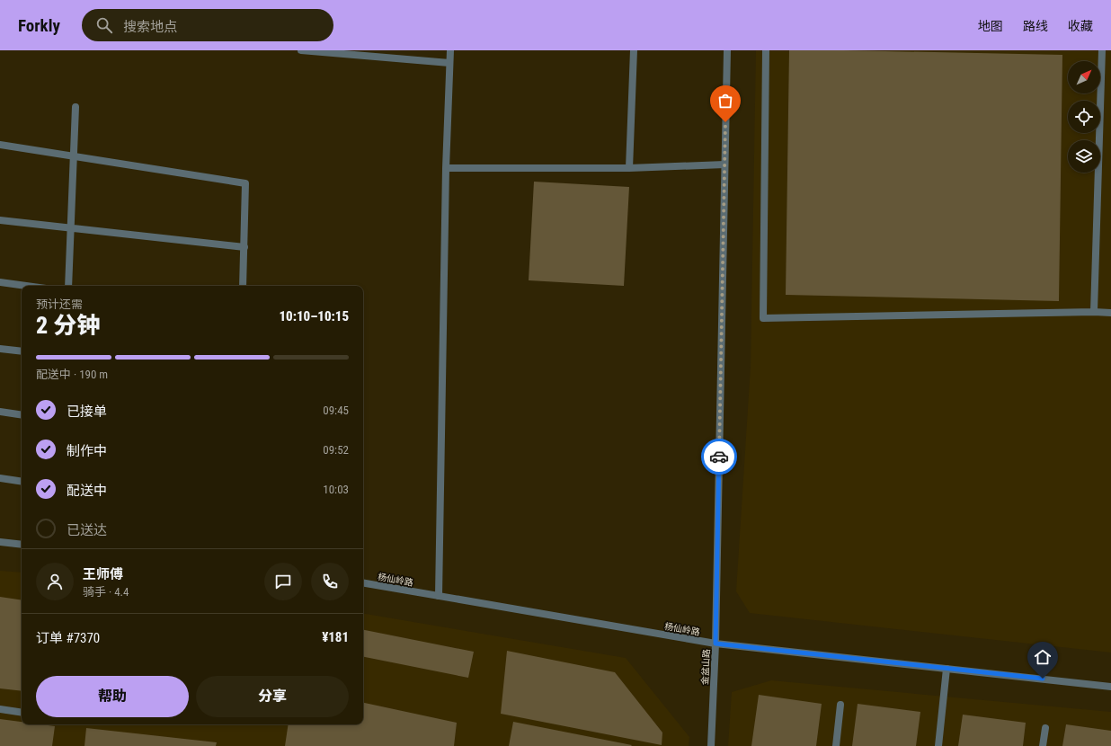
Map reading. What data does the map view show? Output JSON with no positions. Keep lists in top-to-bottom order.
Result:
{
  "streets": {
    "street": ["杨仙岭路", "金盆山路"]
  },
  "crossings": [
    ["杨仙岭路", "金盆山路"]
  ],
  "north": "top right",
  "page": {
    "header": "Forkly",
    "search": "搜索地点",
    "nav": ["地图", "路线", "收藏"],
    "heading": ["2 分钟", "预计还需", "10:10–10:15"],
    "panel": [
      "王师傅",
      "骑手 · 4.4",
      "订单 #7370",
      "¥181"
    ],
    "bar": "配送中 · 190 m",
    "list": [
      ["已接单", "09:45"],
      ["制作中", "09:52"],
      ["配送中", "10:03"],
      "已送达"
    ],
    "buttons": ["帮助", "分享"]
  }
}
